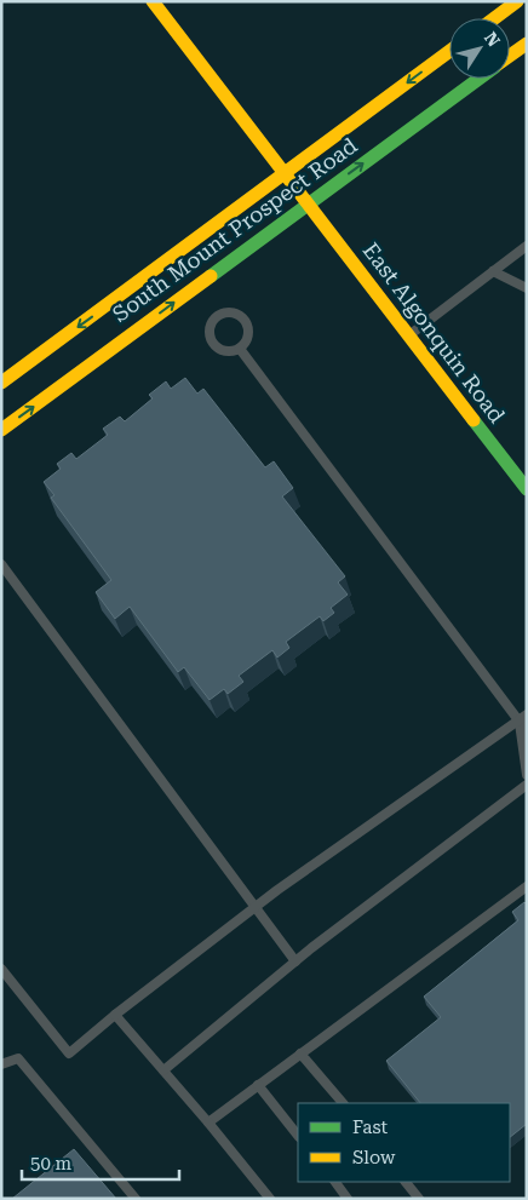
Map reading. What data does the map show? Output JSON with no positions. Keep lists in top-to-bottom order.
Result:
{
  "streets": {
    "main road": ["South Mount Prospect Road", "East Algonquin Road"]
  },
  "crossings": [
    ["South Mount Prospect Road", "East Algonquin Road"]
  ],
  "legend": ["Fast", "Slow"],
  "scale_bar": "50 m",
  "north": "top right"
}
